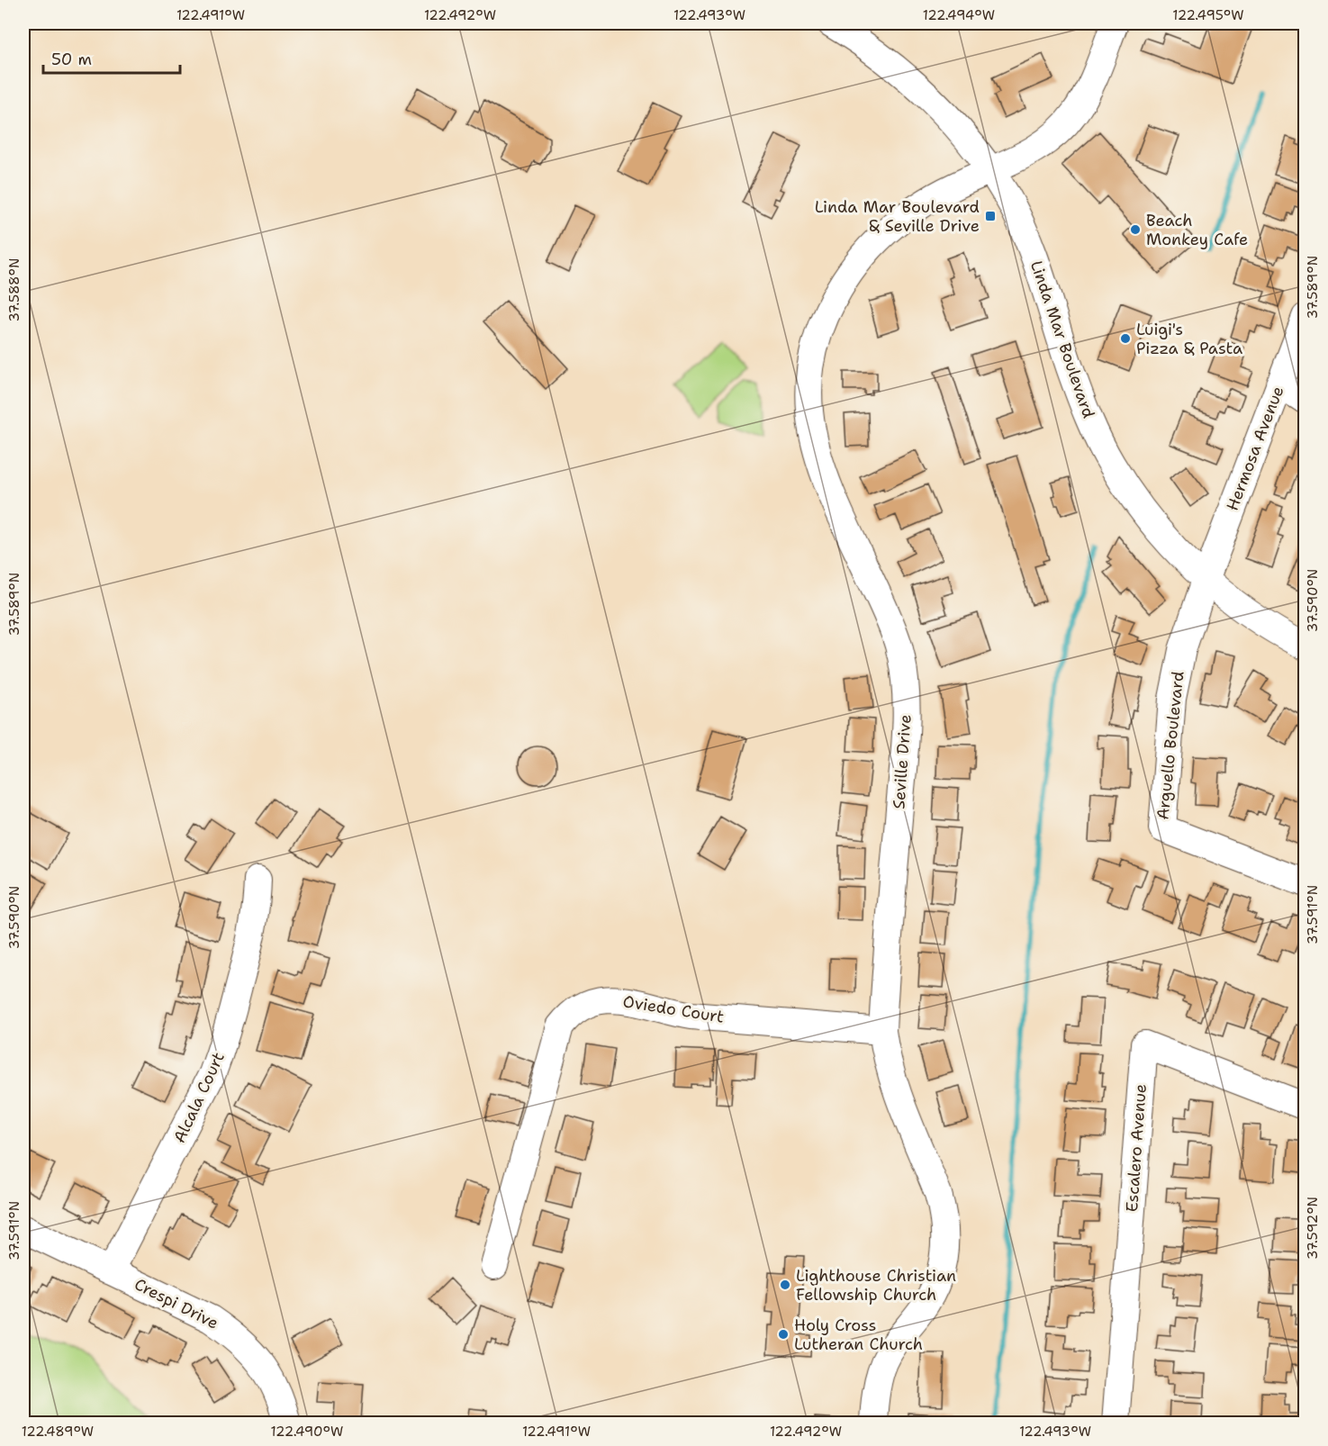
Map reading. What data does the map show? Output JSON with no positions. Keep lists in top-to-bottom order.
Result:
{
  "streets": {
    "street": [
      "Linda Mar Boulevard",
      "Hermosa Avenue",
      "Arguello Boulevard",
      "Seville Drive",
      "Oviedo Court",
      "Alcala Court",
      "Escalero Avenue",
      "Crespi Drive"
    ]
  },
  "crossings": [
    ["Linda Mar Boulevard", "Hermosa Avenue"],
    ["Linda Mar Boulevard", "Arguello Boulevard"],
    ["Linda Mar Boulevard", "Seville Drive"],
    ["Hermosa Avenue", "Arguello Boulevard"],
    ["Seville Drive", "Oviedo Court"],
    ["Alcala Court", "Crespi Drive"]
  ],
  "places": {
    "transit": ["Linda Mar Boulevard & Seville Drive"],
    "other": [
      "Beach Monkey Cafe",
      "Luigi's Pizza & Pasta",
      "Lighthouse Christian Fellowship Church",
      "Holy Cross Lutheran Church"
    ]
  },
  "scale_bar": "50 m",
  "coordinates": [
    "122.491°W",
    "122.492°W",
    "122.493°W",
    "122.494°W",
    "122.495°W",
    "37.589°N",
    "37.588°N",
    "37.590°N",
    "37.591°N",
    "37.592°N",
    "122.489°W",
    "122.490°W"
  ]
}
